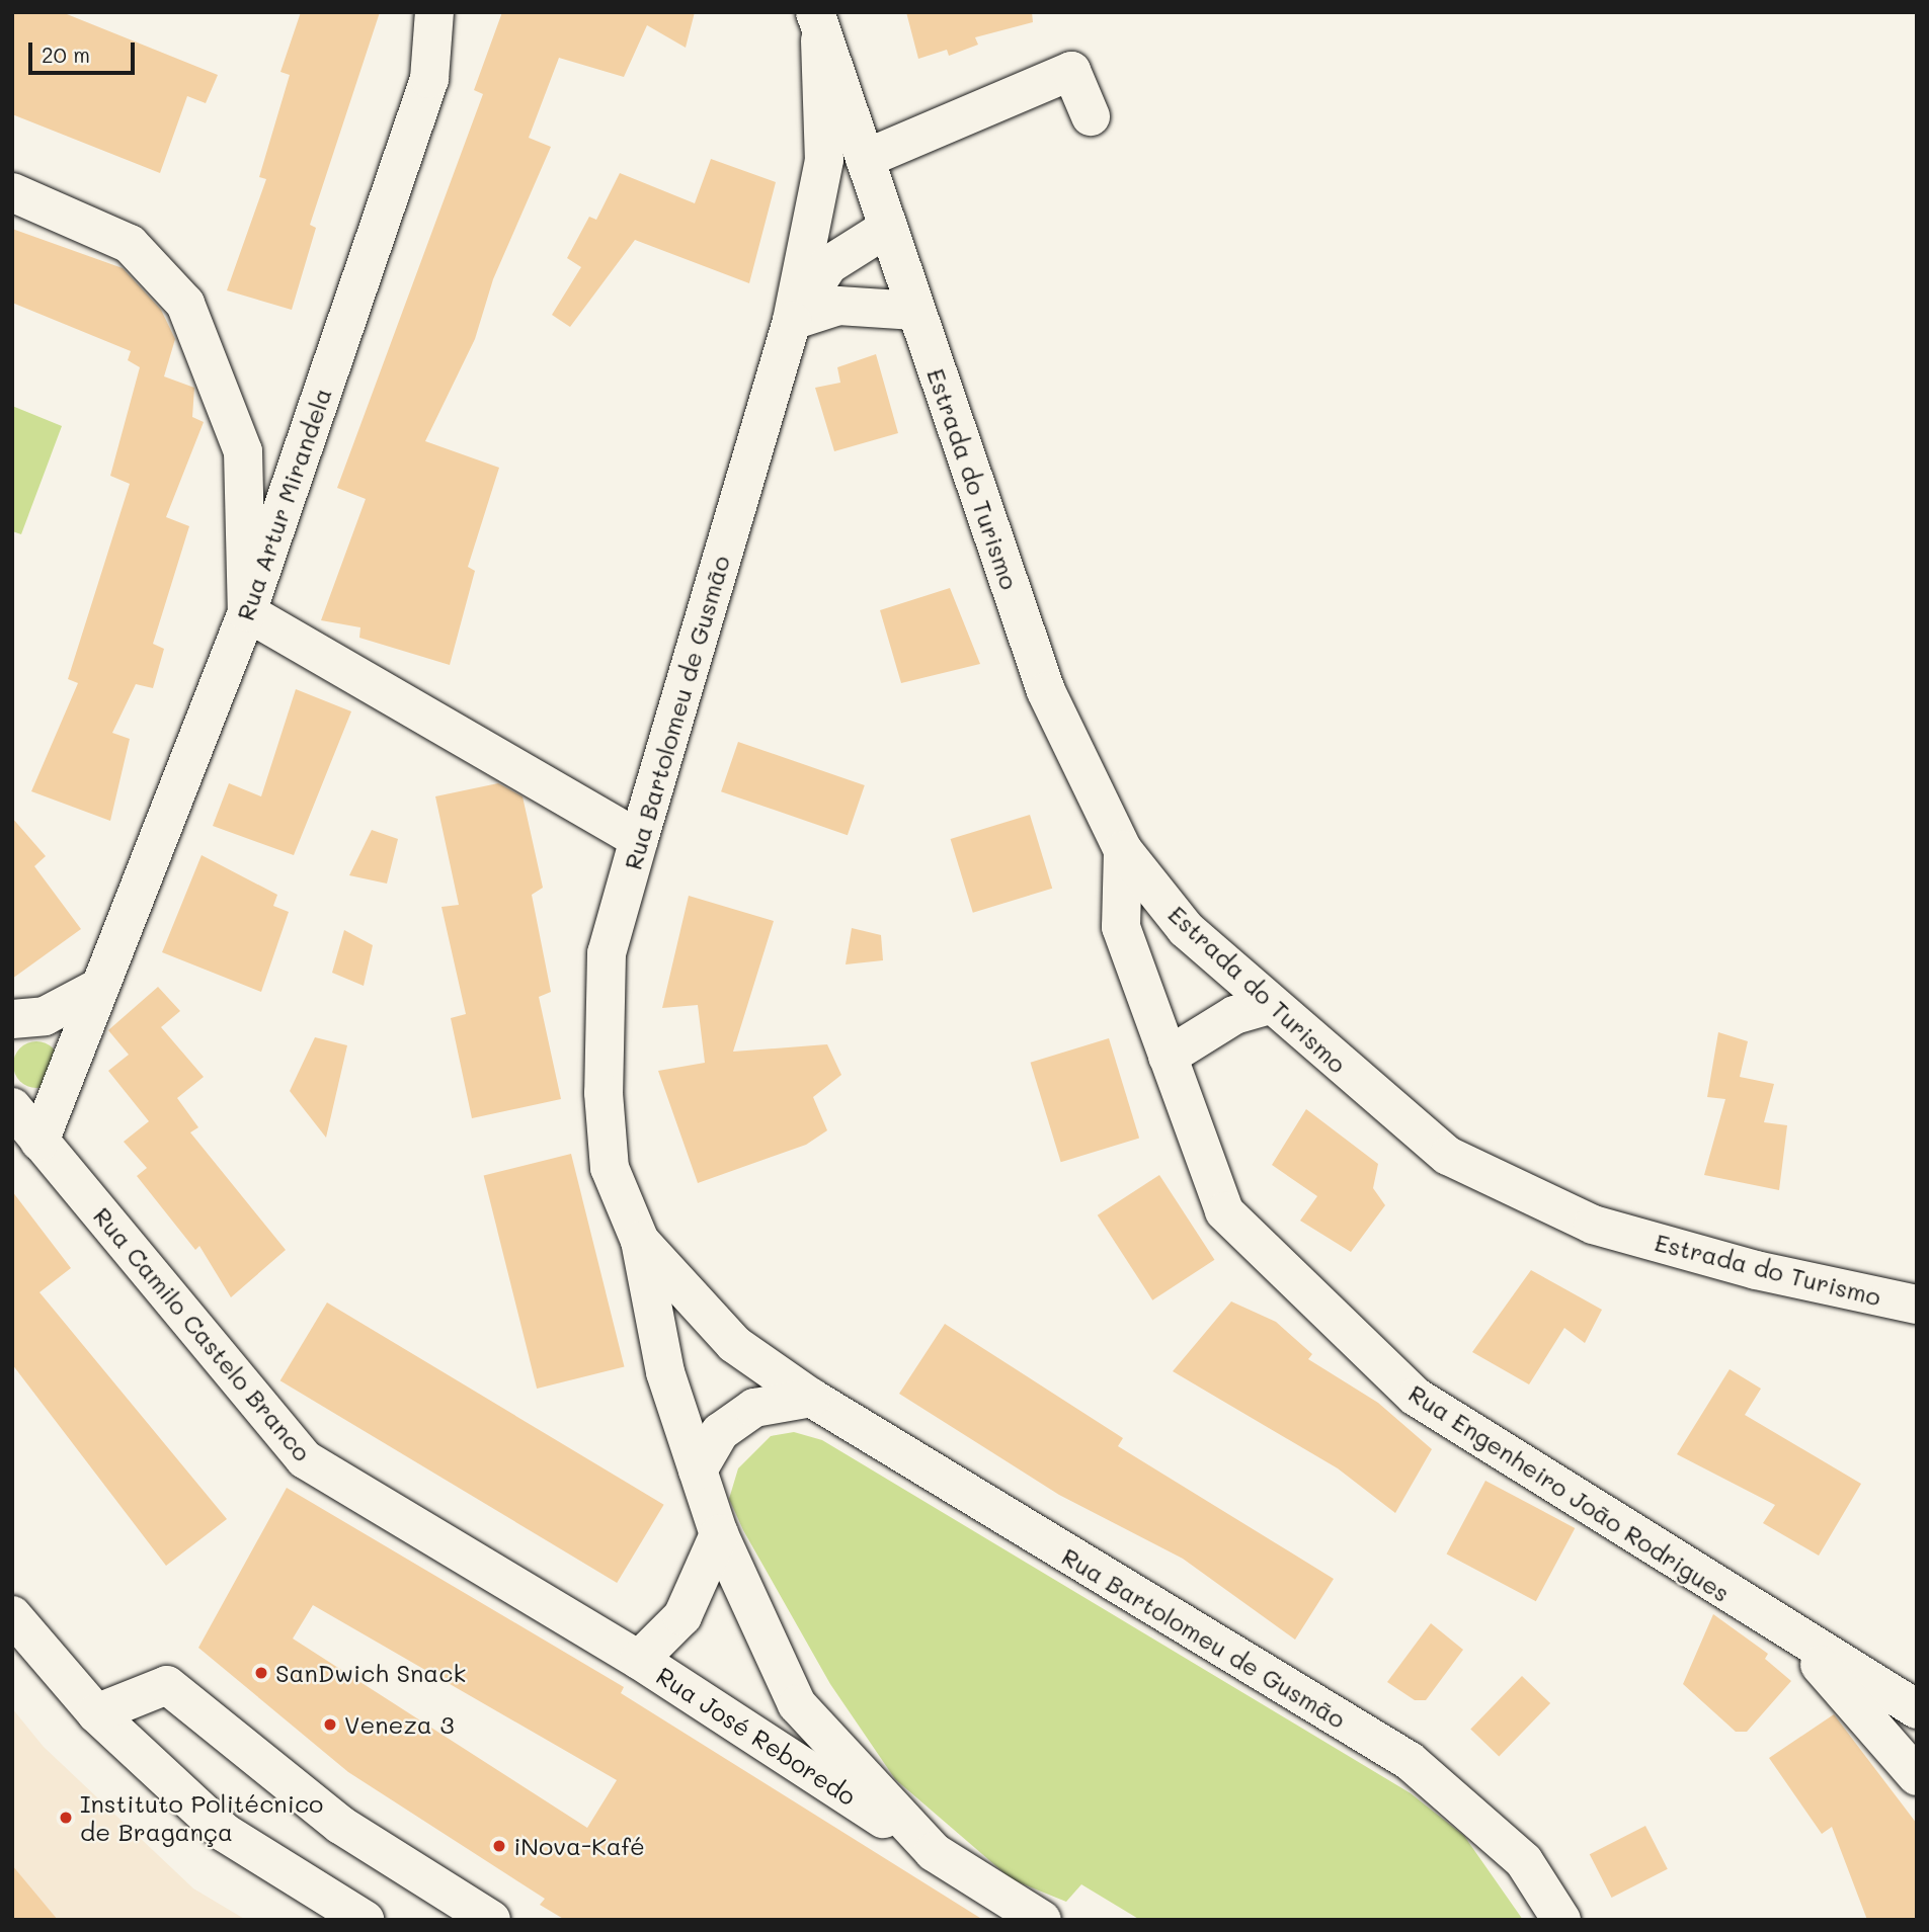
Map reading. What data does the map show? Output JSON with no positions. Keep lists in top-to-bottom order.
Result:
{
  "streets": {
    "street": [
      "Estrada do Turismo",
      "Rua Artur Mirandela",
      "Rua Bartolomeu de Gusmão",
      "Rua Camilo Castelo Branco",
      "Rua Engenheiro João Rodrigues",
      "Rua José Reboredo"
    ]
  },
  "crossings": [
    ["Estrada do Turismo", "Rua Bartolomeu de Gusmão"],
    ["Estrada do Turismo", "Rua Engenheiro João Rodrigues"],
    ["Rua Artur Mirandela", "Rua Camilo Castelo Branco"],
    ["Rua Bartolomeu de Gusmão", "Rua José Reboredo"],
    ["Rua Camilo Castelo Branco", "Rua José Reboredo"]
  ],
  "places": [
    "SanDwich Snack",
    "Veneza 3",
    "Instituto Politécnico de Bragança",
    "iNova-Kafé"
  ],
  "scale_bar": "20 m"
}
